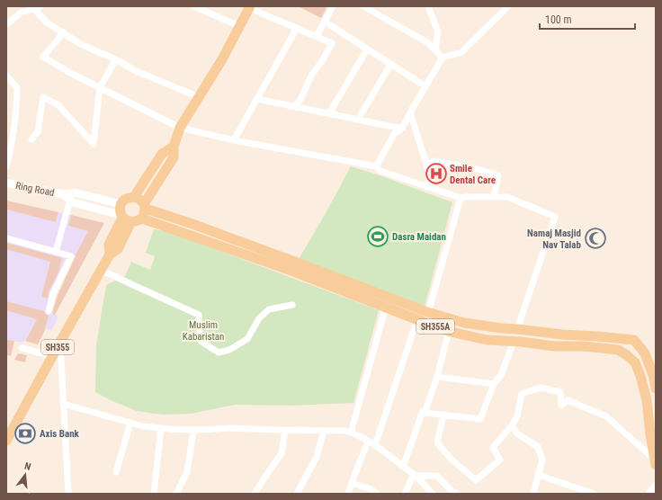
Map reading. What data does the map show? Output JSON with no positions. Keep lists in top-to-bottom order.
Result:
{
  "streets": {
    "main road": ["SH355A", "SH355"],
    "street": ["Ring Road"]
  },
  "crossings": [
    ["Ring Road", "SH355A"],
    ["Ring Road", "SH355"],
    ["SH355A", "SH355"]
  ],
  "parks": ["Muslim Kabaristan"],
  "places": {
    "hospital": ["Smile Dental Care"],
    "sports": ["Dasra Maidan"],
    "mosque": ["Namaj Masjid Nav Talab"],
    "bank": ["Axis Bank"]
  },
  "scale_bar": "100 m",
  "north": "top"
}
